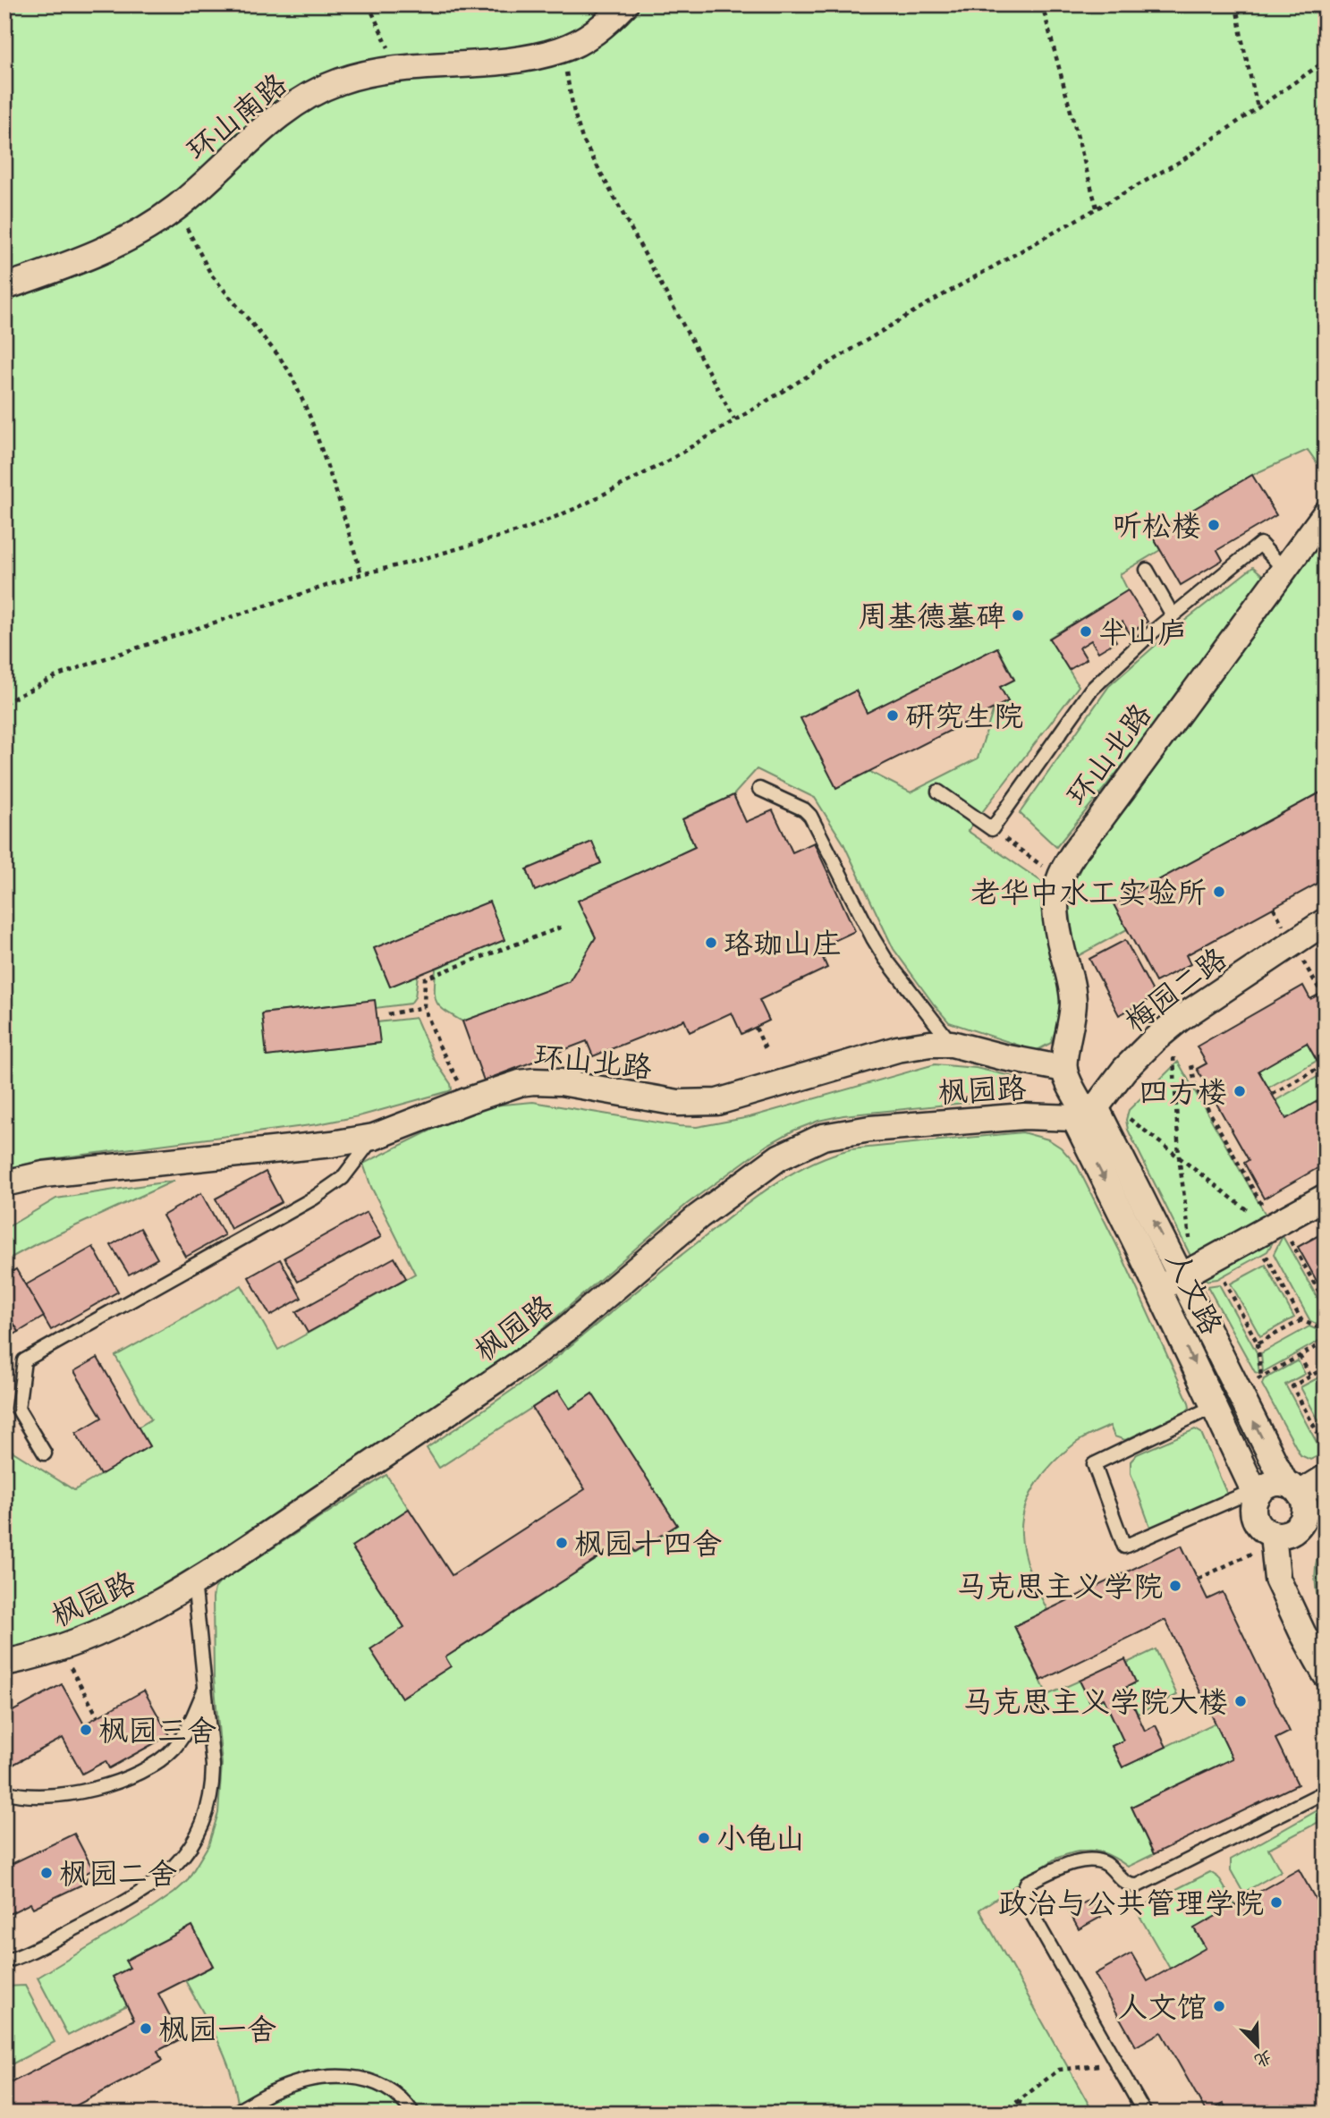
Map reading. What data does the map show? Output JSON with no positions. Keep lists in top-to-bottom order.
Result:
{
  "streets": {
    "street": [
      "环山南路",
      "环山北路",
      "梅园二路",
      "枫园路",
      "人文路"
    ]
  },
  "crossings": [
    ["梅园二路", "枫园路"],
    ["梅园二路", "人文路"],
    ["枫园路", "人文路"]
  ],
  "places": [
    "听松楼",
    "周基德墓碑",
    "半山庐",
    "研究生院",
    "老华中水工实验所",
    "珞珈山庄",
    "四方楼",
    "枫园十四舍",
    "马克思主义学院",
    "马克思主义学院大楼",
    "枫园三舍",
    "小龟山",
    "枫园二舍",
    "政治与公共管理学院",
    "人文馆",
    "枫园一舍"
  ],
  "north": "bottom right"
}
